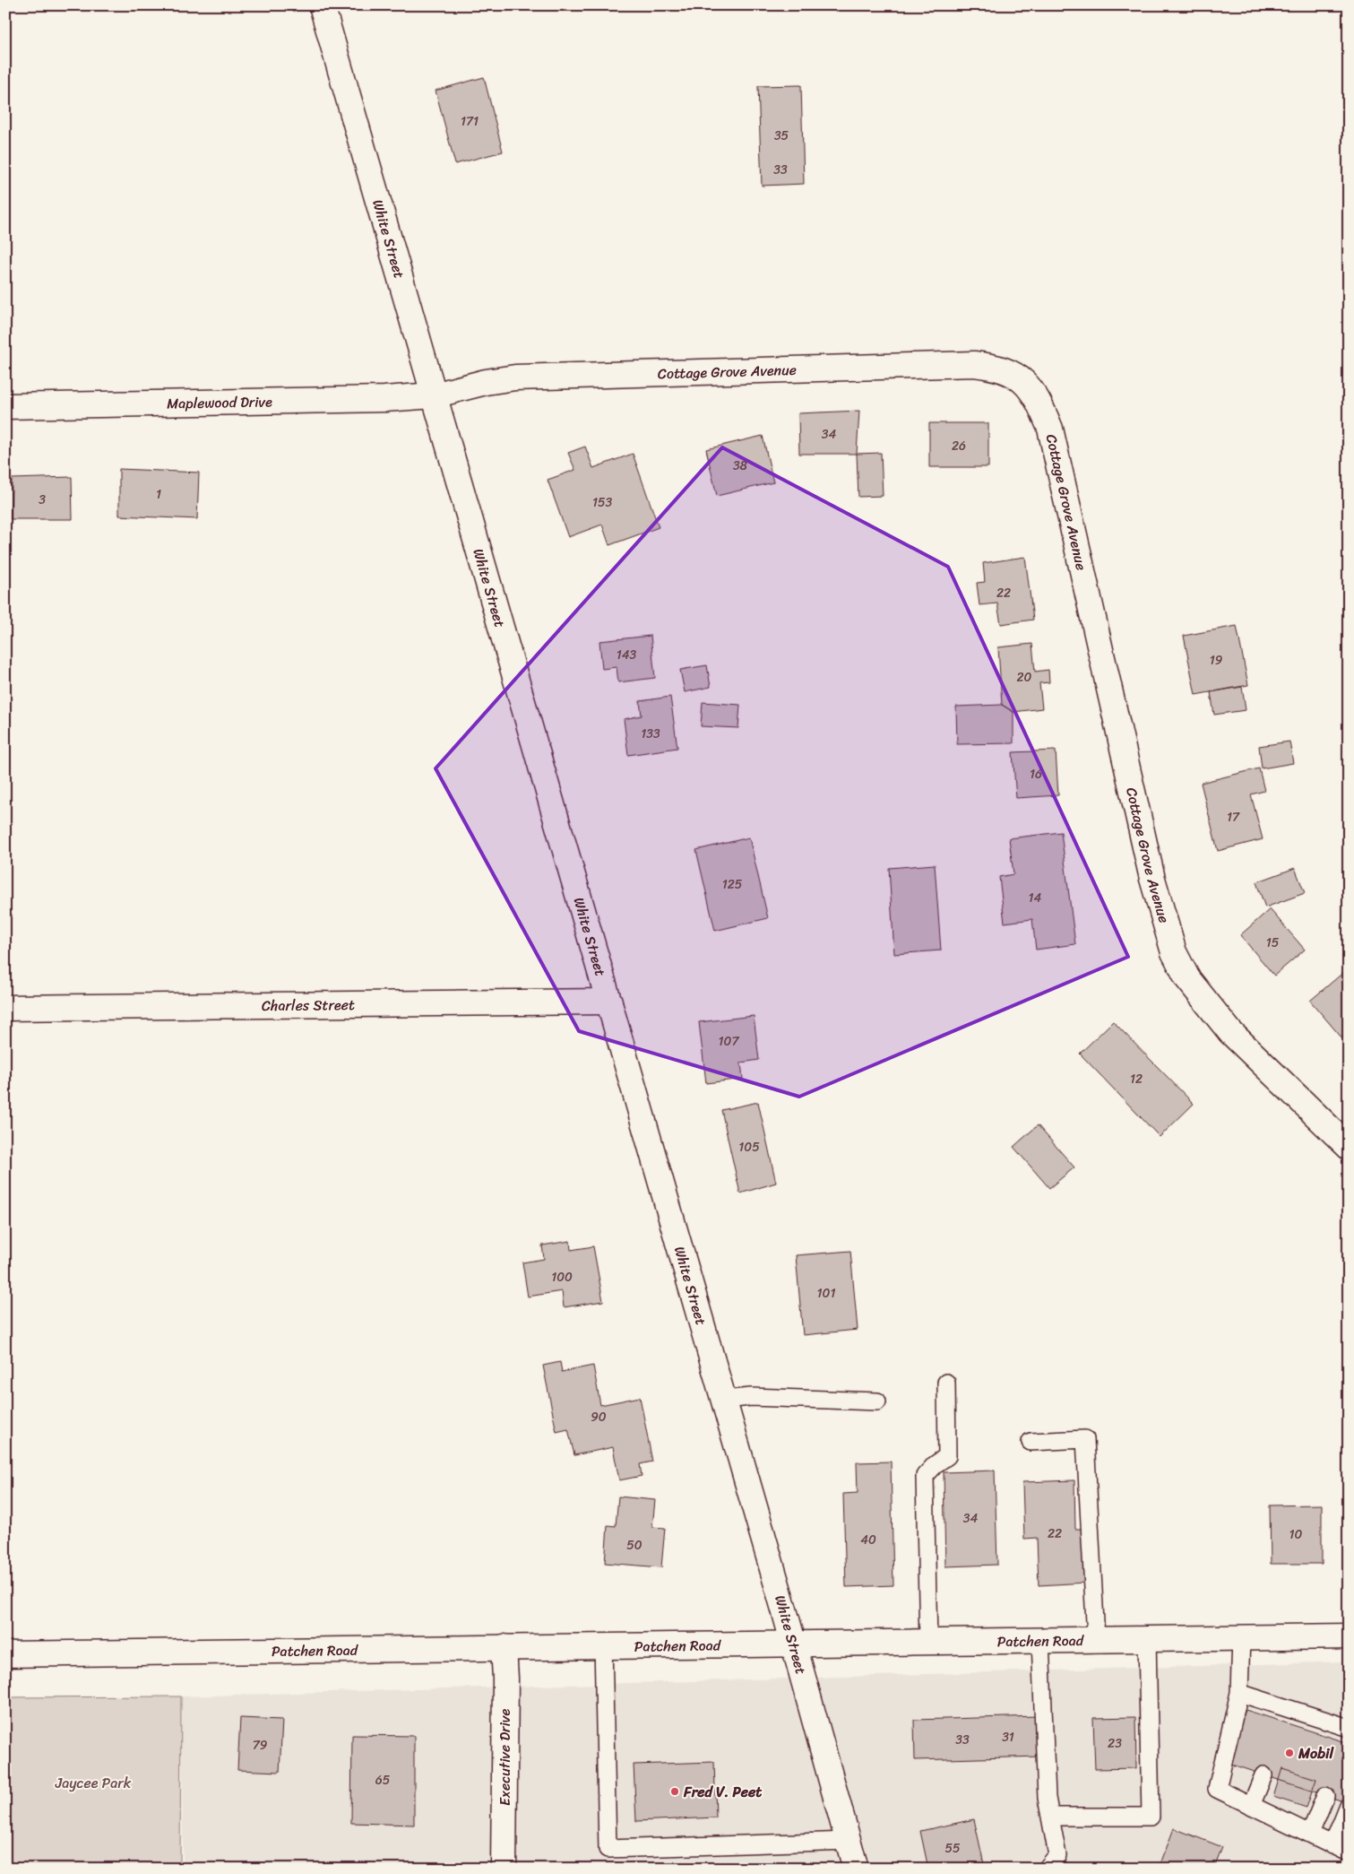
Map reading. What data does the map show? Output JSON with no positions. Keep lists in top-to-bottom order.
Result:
{
  "streets": {
    "street": [
      "White Street",
      "Cottage Grove Avenue",
      "Maplewood Drive",
      "Charles Street",
      "Patchen Road",
      "Executive Drive"
    ]
  },
  "crossings": [
    ["White Street", "Cottage Grove Avenue"],
    ["White Street", "Maplewood Drive"],
    ["White Street", "Charles Street"],
    ["White Street", "Patchen Road"],
    ["Cottage Grove Avenue", "Maplewood Drive"],
    ["Patchen Road", "Executive Drive"]
  ],
  "parks": ["Jaycee Park"],
  "places": ["Mobil", "Fred V. Peet"],
  "house_numbers": [
    "171",
    "35",
    "33",
    "34",
    "26",
    "38",
    "1",
    "3",
    "153",
    "22",
    "143",
    "19",
    "20",
    "133",
    "16",
    "17",
    "125",
    "14",
    "15",
    "107",
    "12",
    "105",
    "100",
    "101",
    "90",
    "34",
    "22",
    "10",
    "40",
    "50",
    "31",
    "33",
    "23",
    "79",
    "65",
    "55"
  ]
}
